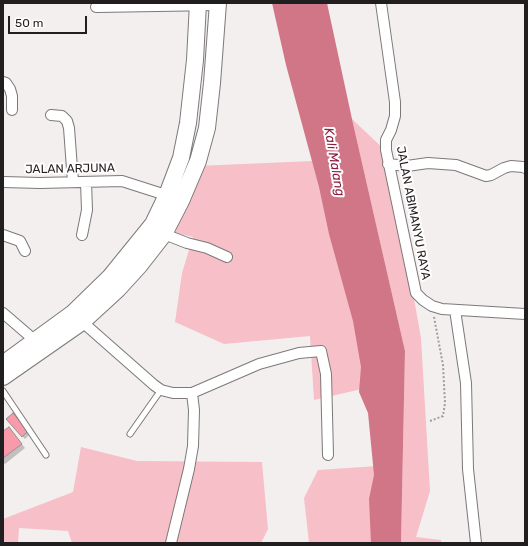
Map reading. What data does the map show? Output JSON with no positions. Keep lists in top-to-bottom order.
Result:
{
  "streets": {
    "street": ["JALAN ARJUNA", "JALAN ABIMANYU RAYA"]
  },
  "water": ["Kali Malang"],
  "scale_bar": "50 m"
}
